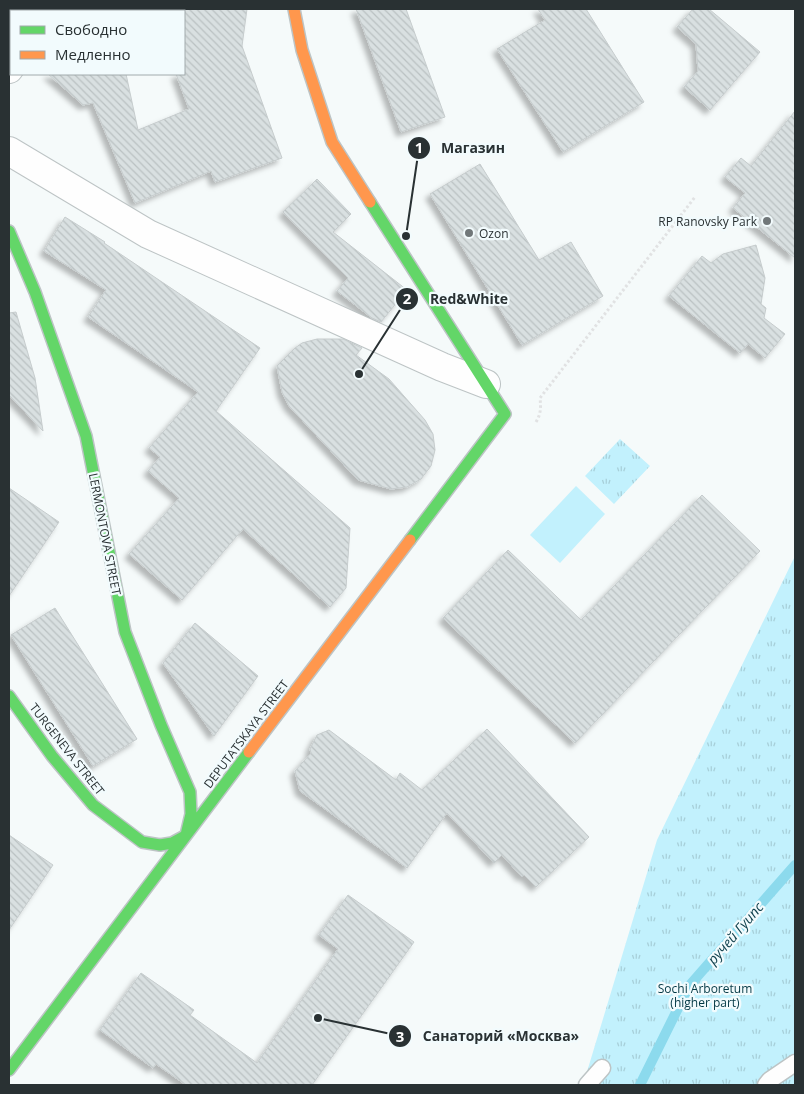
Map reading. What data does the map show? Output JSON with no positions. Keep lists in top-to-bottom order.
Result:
{
  "streets": {
    "street": ["LERMONTOVA STREET", "DEPUTATSKAYA STREET", "TURGENEVA STREET"]
  },
  "crossings": [
    ["LERMONTOVA STREET", "DEPUTATSKAYA STREET"],
    ["LERMONTOVA STREET", "TURGENEVA STREET"],
    ["DEPUTATSKAYA STREET", "TURGENEVA STREET"]
  ],
  "water": ["ручей Гуипс"],
  "parks": ["Sochi Arboretum (higher part)"],
  "places": [
    "RP Ranovsky Park",
    "Ozon",
    "Магазин",
    "Red&White",
    "Санаторий «Москва»"
  ],
  "legend": ["Свободно", "Медленно"]
}
